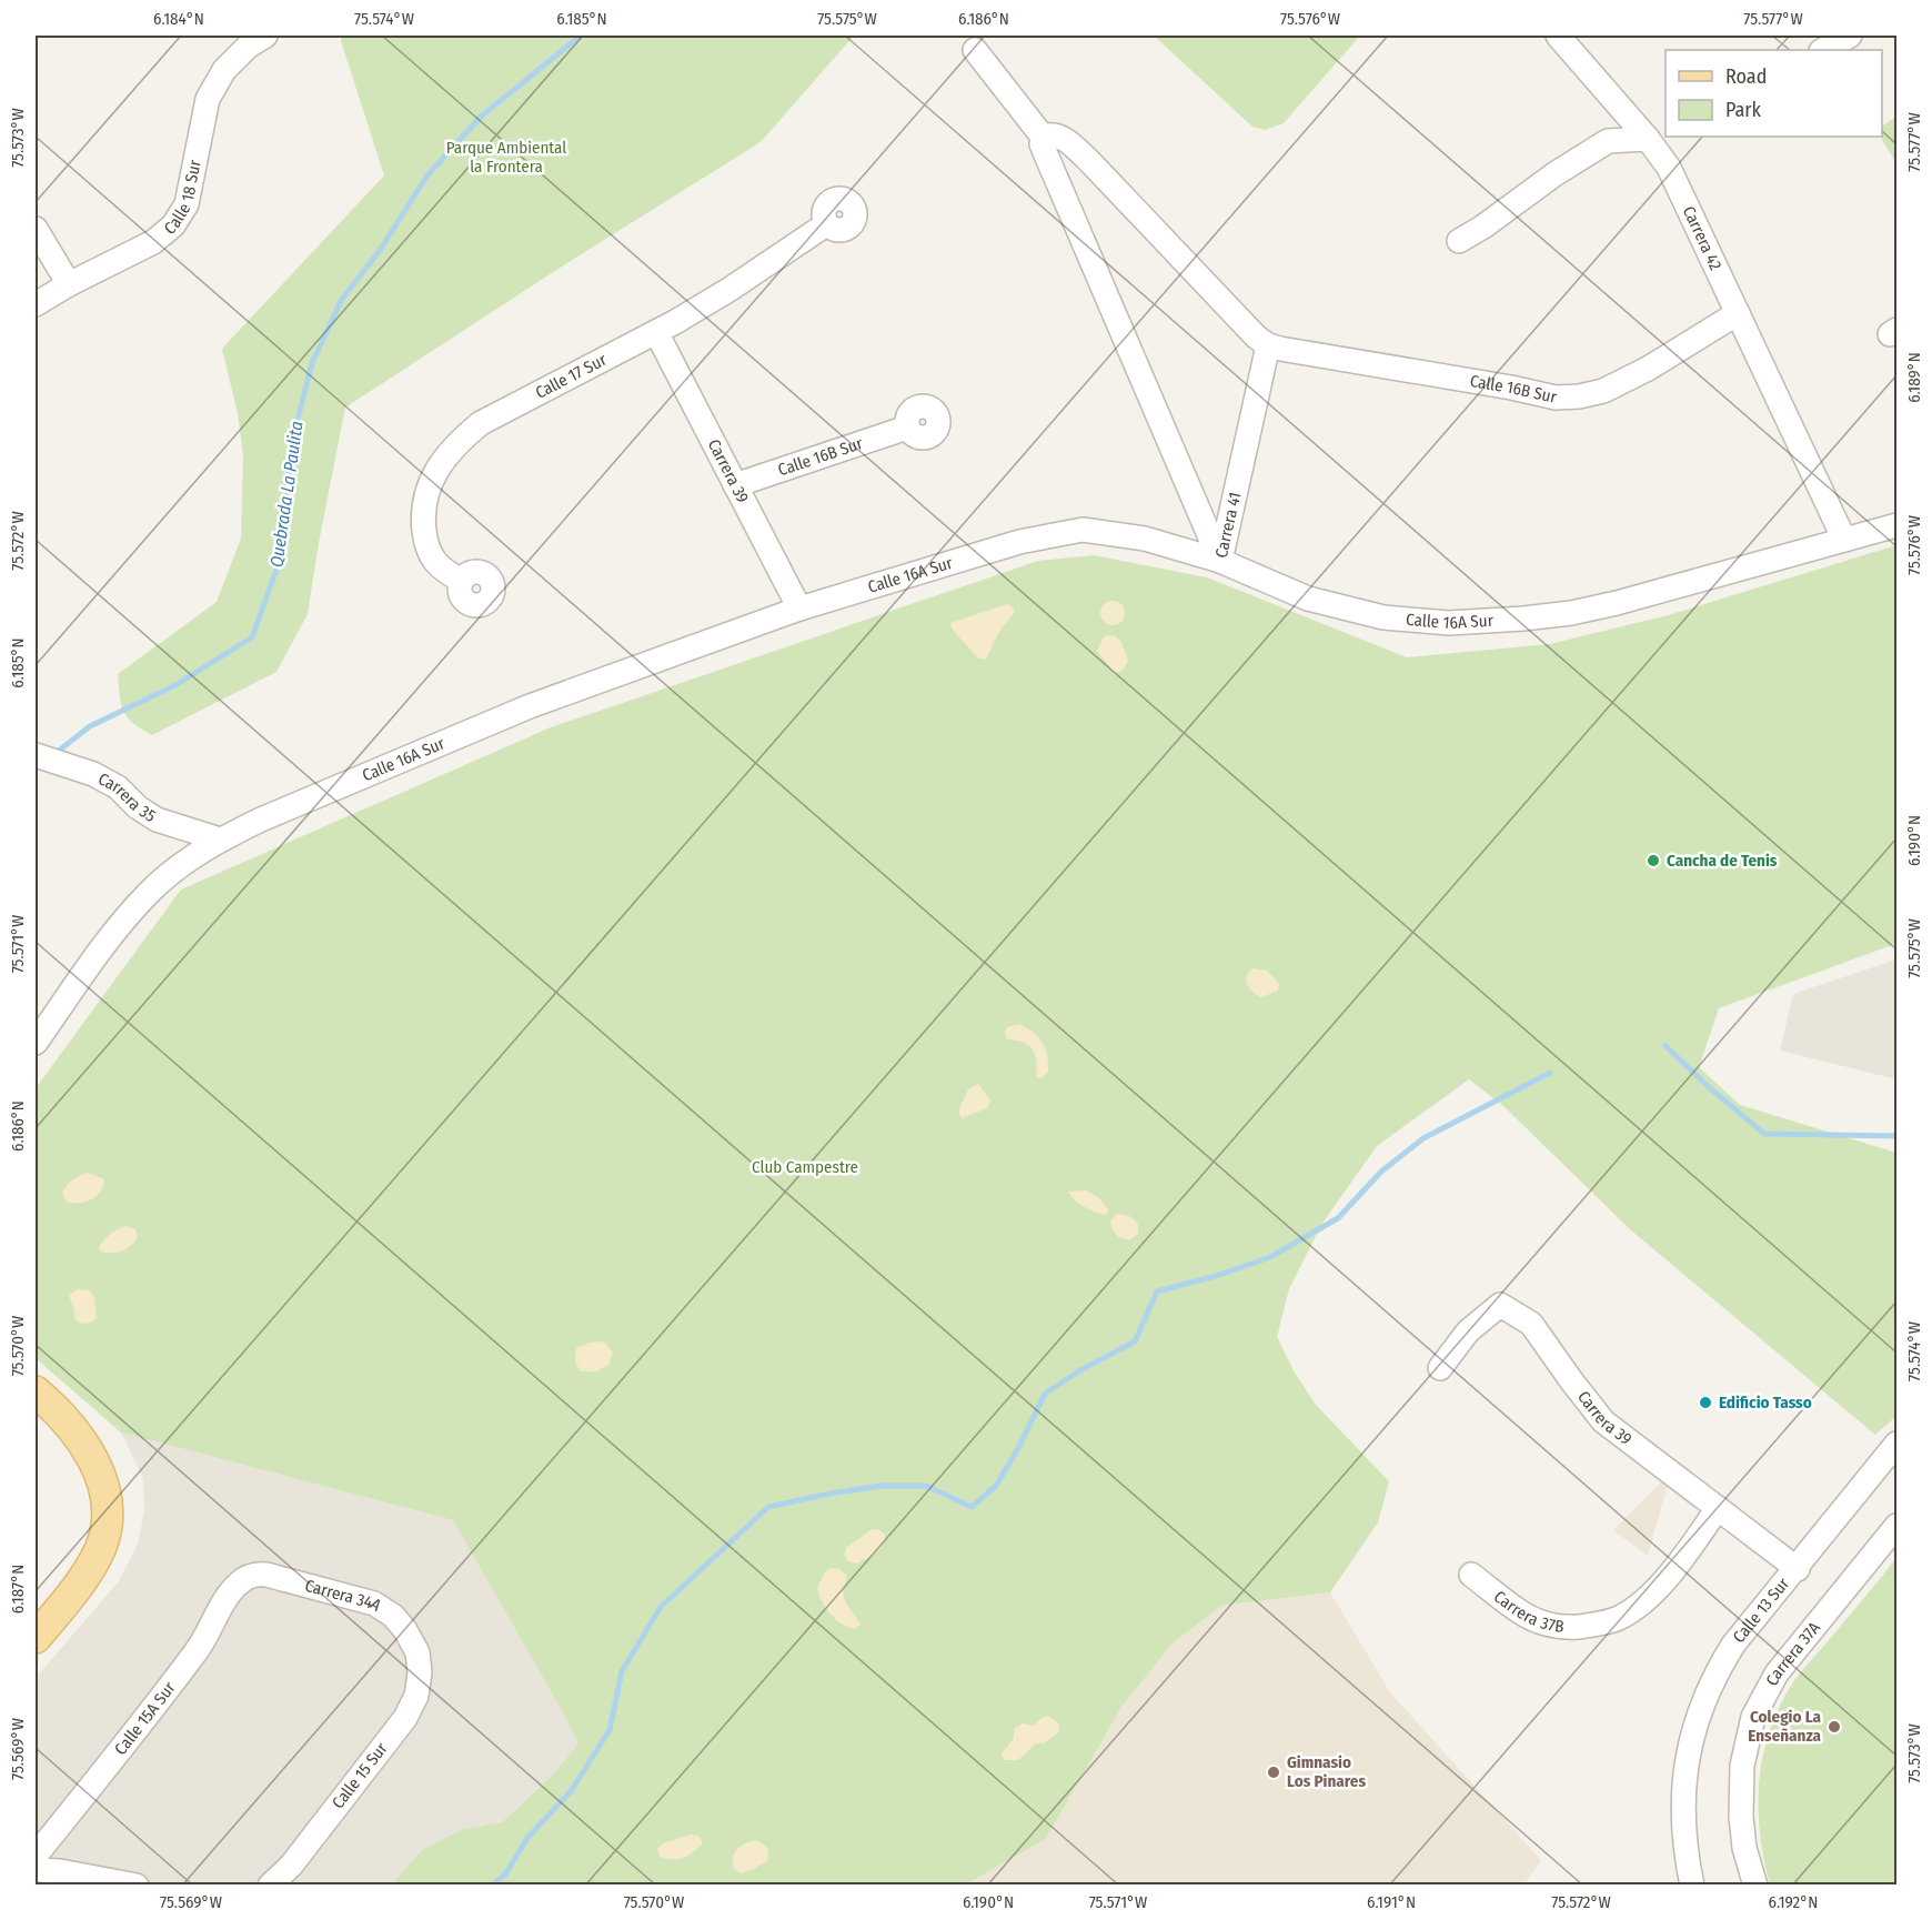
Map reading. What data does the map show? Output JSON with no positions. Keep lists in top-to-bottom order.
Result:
{
  "streets": {
    "street": [
      "Calle 18 Sur",
      "Carrera 42",
      "Calle 17 Sur",
      "Calle 16B Sur",
      "Carrera 39",
      "Carrera 41",
      "Calle 16A Sur",
      "Carrera 35",
      "Carrera 34A",
      "Carrera 37B",
      "Calle 13 Sur",
      "Carrera 37A",
      "Calle 15A Sur",
      "Calle 15 Sur"
    ]
  },
  "crossings": [
    ["Carrera 42", "Calle 16B Sur"],
    ["Carrera 42", "Calle 16A Sur"],
    ["Calle 17 Sur", "Carrera 39"],
    ["Calle 16B Sur", "Carrera 39"],
    ["Calle 16B Sur", "Carrera 41"],
    ["Carrera 39", "Calle 16A Sur"],
    ["Carrera 39", "Carrera 37B"],
    ["Carrera 39", "Calle 13 Sur"],
    ["Carrera 41", "Calle 16A Sur"],
    ["Calle 16A Sur", "Carrera 35"],
    ["Carrera 34A", "Calle 15A Sur"],
    ["Carrera 34A", "Calle 15 Sur"]
  ],
  "water": ["Quebrada La Paulita"],
  "parks": ["Parque Ambiental la Frontera", "Club Campestre"],
  "places": [
    "Cancha de Tenis",
    "Edificio Tasso",
    "Colegio La Enseñanza",
    "Gimnasio Los Pinares"
  ],
  "legend": ["Road", "Park"],
  "coordinates": [
    "6.184°N",
    "75.574°W",
    "6.185°N",
    "75.575°W",
    "6.186°N",
    "75.576°W",
    "75.577°W",
    "75.573°W",
    "6.189°N",
    "75.572°W",
    "6.190°N",
    "75.571°W",
    "75.570°W",
    "6.187°N",
    "75.569°W",
    "6.191°N",
    "6.192°N"
  ]
}
